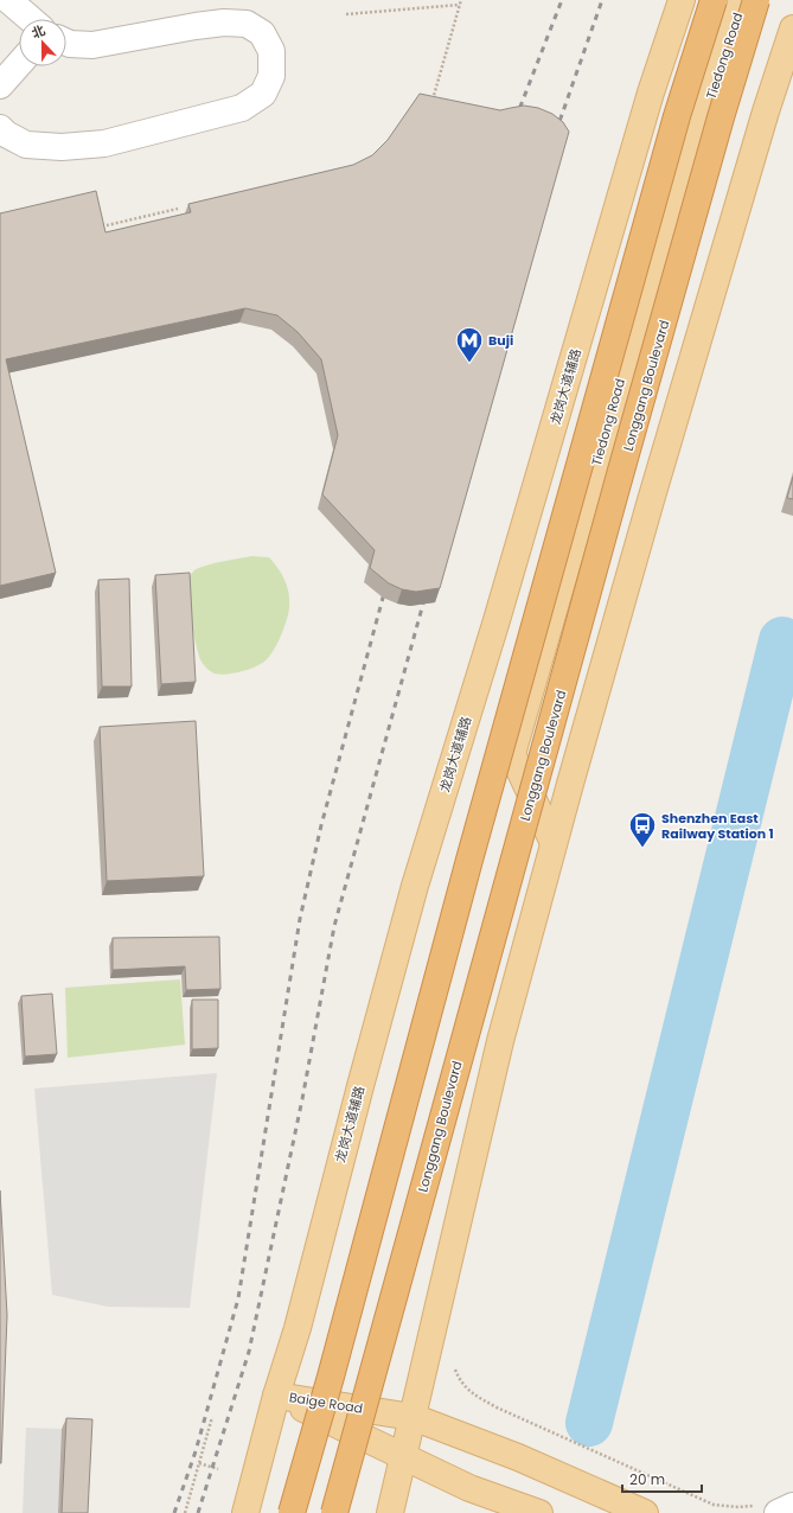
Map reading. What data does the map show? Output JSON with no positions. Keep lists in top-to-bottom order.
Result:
{
  "streets": {
    "highway": ["Longgang Boulevard"],
    "main road": ["Tiedong Road", "龙岗大道辅路", "Baige Road"]
  },
  "crossings": [
    ["龙岗大道辅路", "Baige Road"]
  ],
  "places": {
    "metro station": ["Buji"],
    "bus stop": ["Shenzhen East Railway Station 1"]
  },
  "scale_bar": "20 m",
  "north": "top"
}
